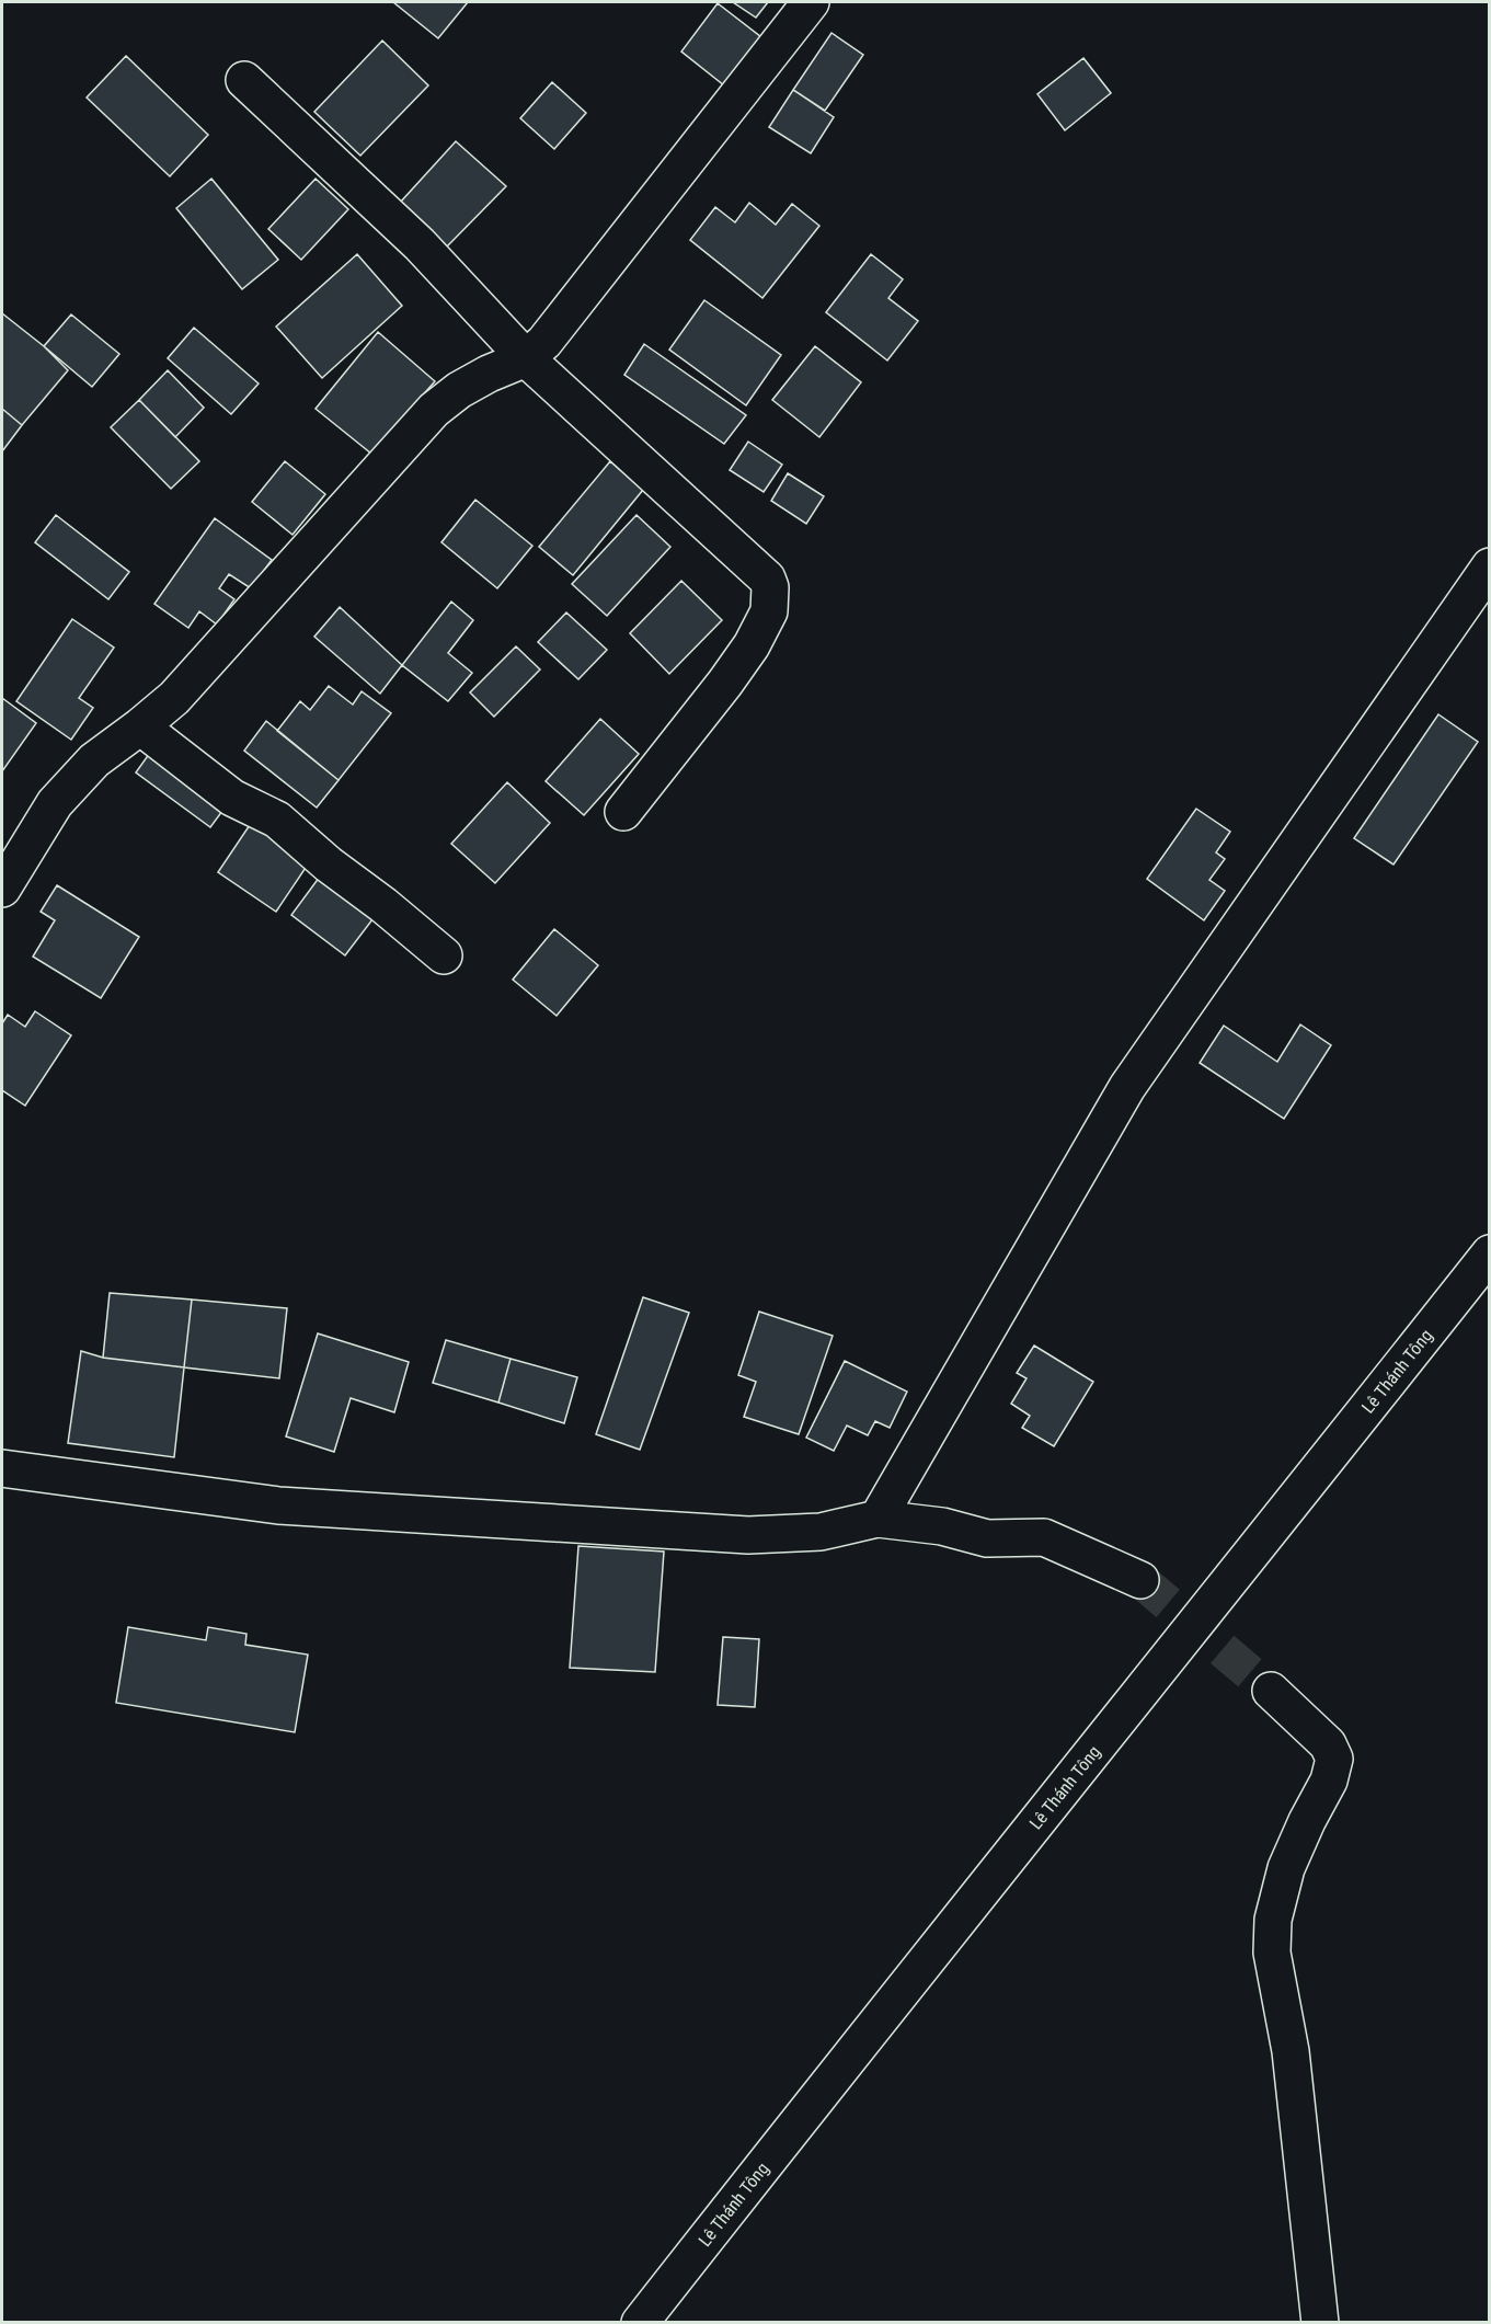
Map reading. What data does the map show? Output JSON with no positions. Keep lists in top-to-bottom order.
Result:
{
  "streets": {
    "main road": ["Lê Thánh Tông"]
  }
}
